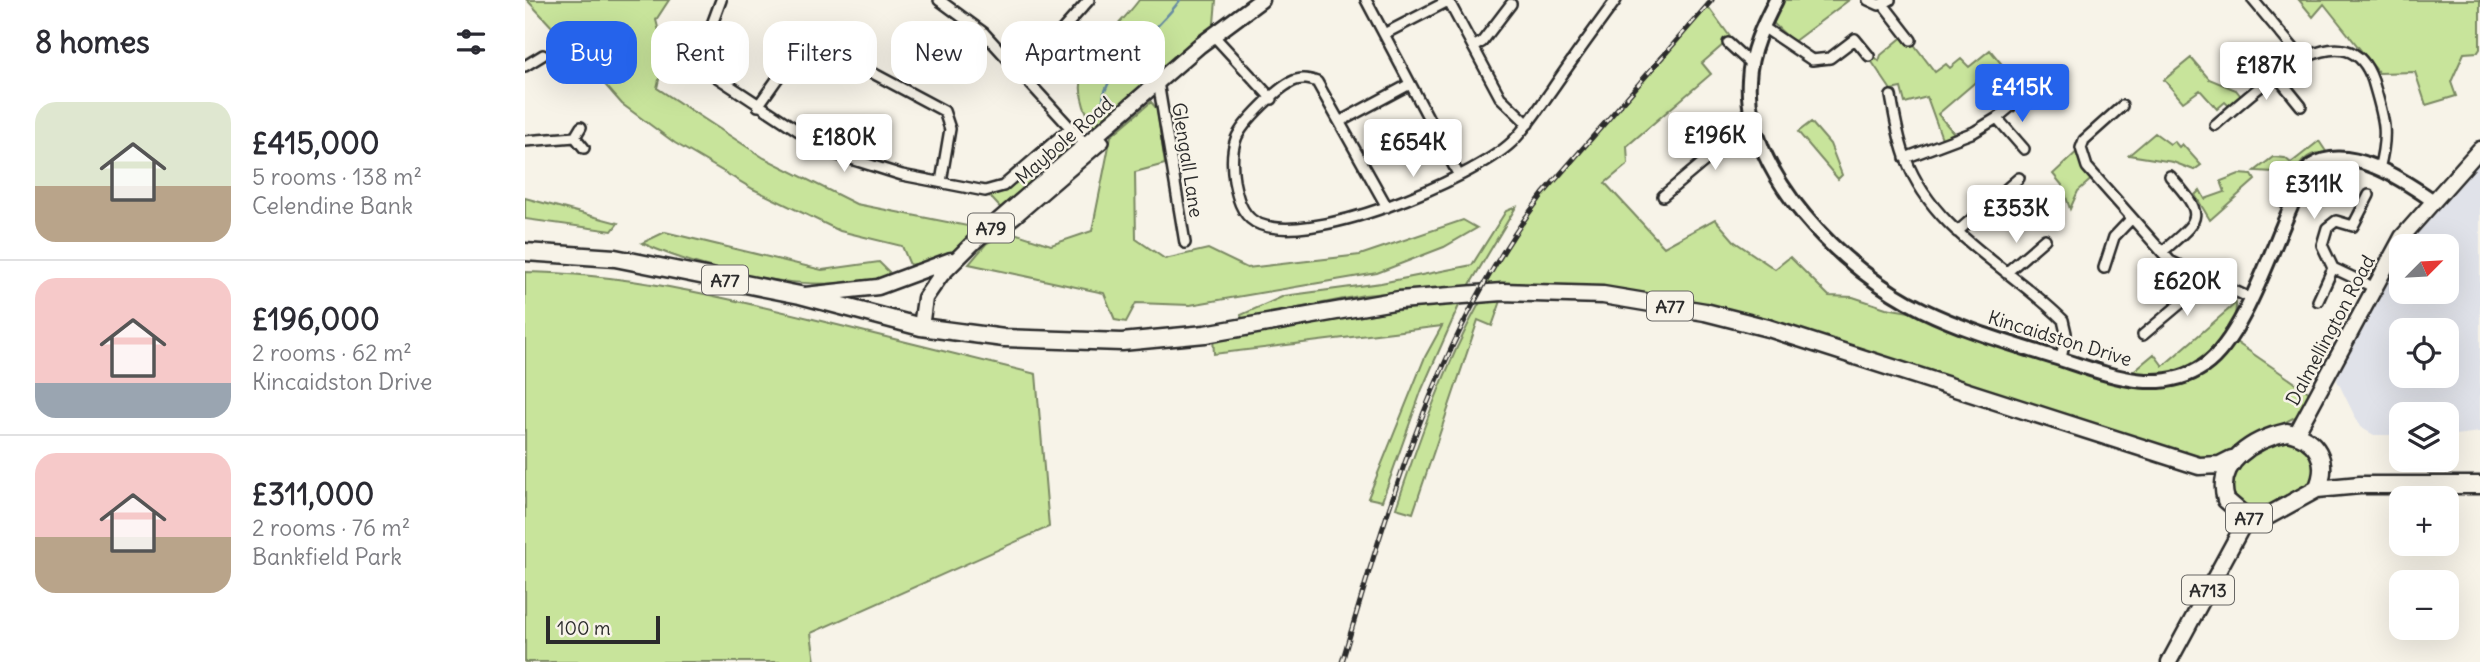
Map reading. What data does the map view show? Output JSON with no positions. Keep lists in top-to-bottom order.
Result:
{
  "streets": {
    "highway": ["A77"],
    "main road": [
      "Maybole Road",
      "A79",
      "Dalmellington Road",
      "A713"
    ],
    "street": ["Glengall Lane", "Kincaidston Drive"]
  },
  "crossings": [
    ["Maybole Road", "A77"],
    ["A77", "Dalmellington Road"],
    ["A77", "A713"],
    ["Dalmellington Road", "Kincaidston Drive"],
    ["Dalmellington Road", "A713"]
  ],
  "scale_bar": "100 m",
  "north": "top right",
  "page": {
    "heading": "8 homes",
    "chip": [
      "Buy",
      "Rent",
      "Filters",
      "New",
      "Apartment"
    ],
    "price": [
      "£187K",
      "£415K",
      "£196K",
      "£180K",
      "£654K",
      "£311K",
      "£353K",
      "£620K"
    ],
    "list": [
      {
        "name": "£415,000",
        "note": "5 rooms · 138 m² · Celendine Bank"
      },
      {
        "name": "£196,000",
        "note": "2 rooms · 62 m² · Kincaidston Drive"
      },
      {
        "name": "£311,000",
        "note": "2 rooms · 76 m² · Bankfield Park"
      }
    ],
    "map_buttons": ["+", "−"],
    "scale": "100 m"
  }
}
